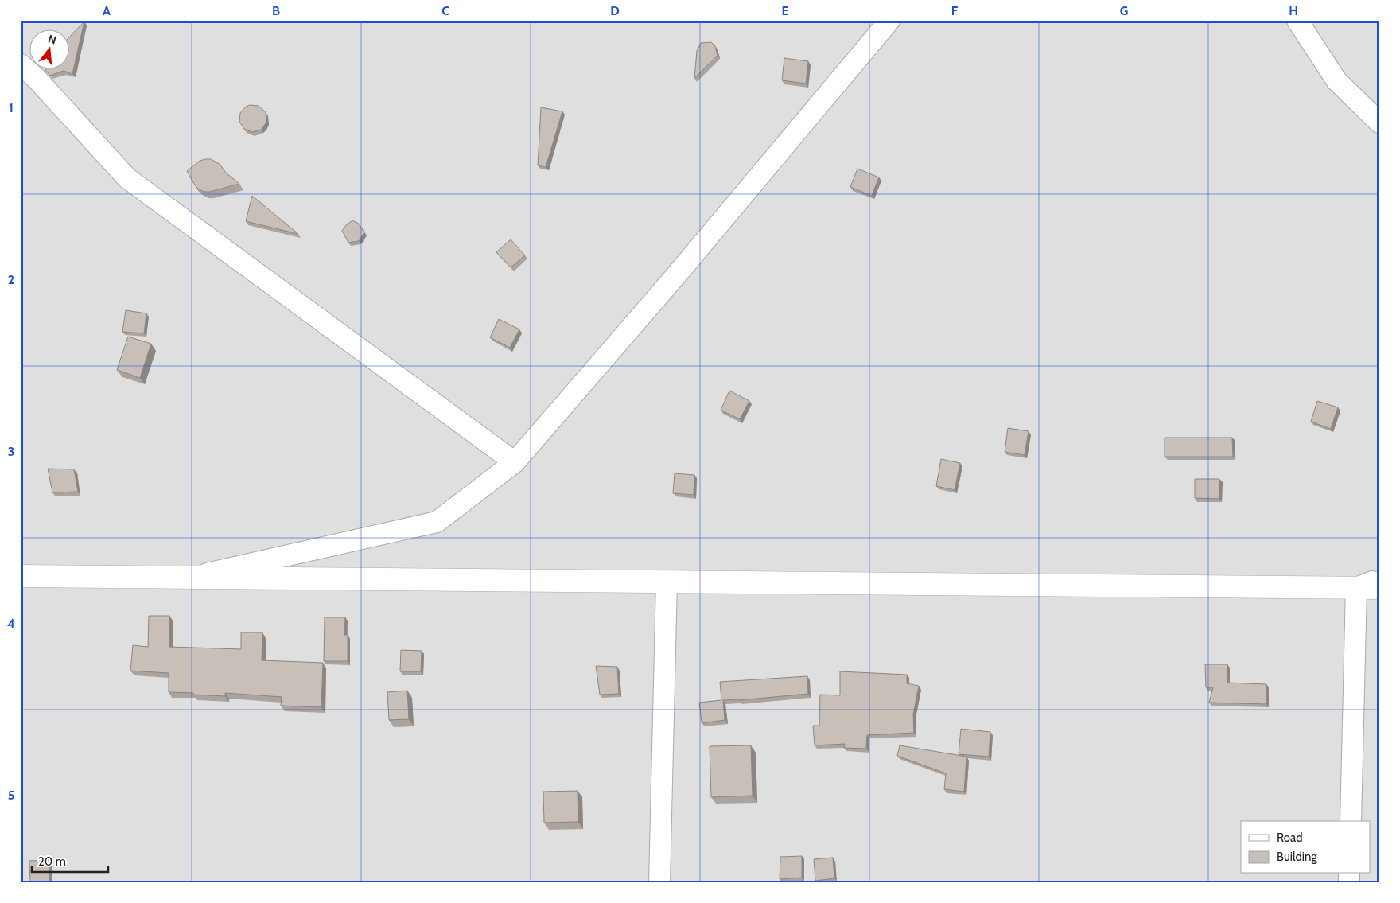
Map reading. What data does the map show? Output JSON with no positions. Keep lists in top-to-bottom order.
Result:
{
  "legend": ["Road", "Building"],
  "scale_bar": "20 m",
  "north": "top",
  "grid": {
    "columns": [
      "A",
      "B",
      "C",
      "D",
      "E",
      "F",
      "G",
      "H"
    ],
    "rows": [
      "1",
      "2",
      "3",
      "4",
      "5"
    ]
  }
}
